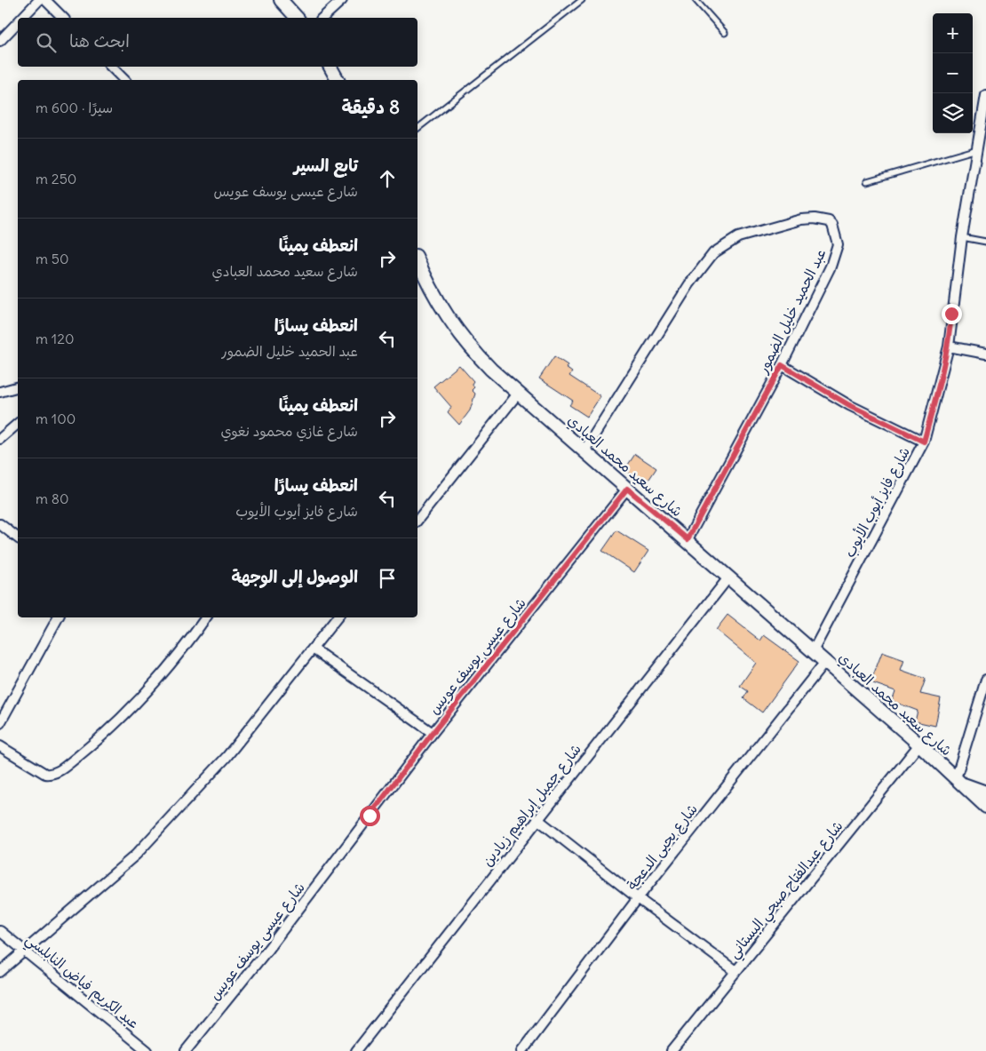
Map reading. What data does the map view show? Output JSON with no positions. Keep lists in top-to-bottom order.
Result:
{
  "streets": {
    "street": [
      "عبد الحميد خليل الضمور",
      "شارع سعيد محمد العبادي",
      "شارع فايز أيوب الأيوب",
      "شارع عيسى يوسف عويس",
      "شارع جميل إبراهيم زيادين",
      "شارع يحيى الدعجة",
      "شارع عبدالفتاح صبحي البستاني",
      "عبد الكريم فياض النابلسي"
    ]
  },
  "crossings": [
    ["عبد الحميد خليل الضمور", "شارع سعيد محمد العبادي"],
    ["شارع سعيد محمد العبادي", "شارع فايز أيوب الأيوب"],
    ["شارع سعيد محمد العبادي", "شارع عيسى يوسف عويس"],
    ["شارع سعيد محمد العبادي", "شارع جميل إبراهيم زيادين"],
    ["شارع سعيد محمد العبادي", "شارع يحيى الدعجة"],
    ["شارع سعيد محمد العبادي", "شارع عبدالفتاح صبحي البستاني"]
  ],
  "page": {
    "map_buttons": ["+", "−"],
    "search": "ابحث هنا",
    "heading": ["8 دقيقة", "سيرًا · 600 m"],
    "list": [
      ["تابع السير", "شارع عيسى يوسف عويس", "250 m"],
      ["انعطف يمينًا", "شارع سعيد محمد العبادي", "50 m"],
      ["انعطف يسارًا", "عبد الحميد خليل الضمور", "120 m"],
      ["انعطف يمينًا", "شارع غازي محمود نغوي", "100 m"],
      ["انعطف يسارًا", "شارع فايز أيوب الأيوب", "80 m"],
      "الوصول إلى الوجهة"
    ]
  }
}
